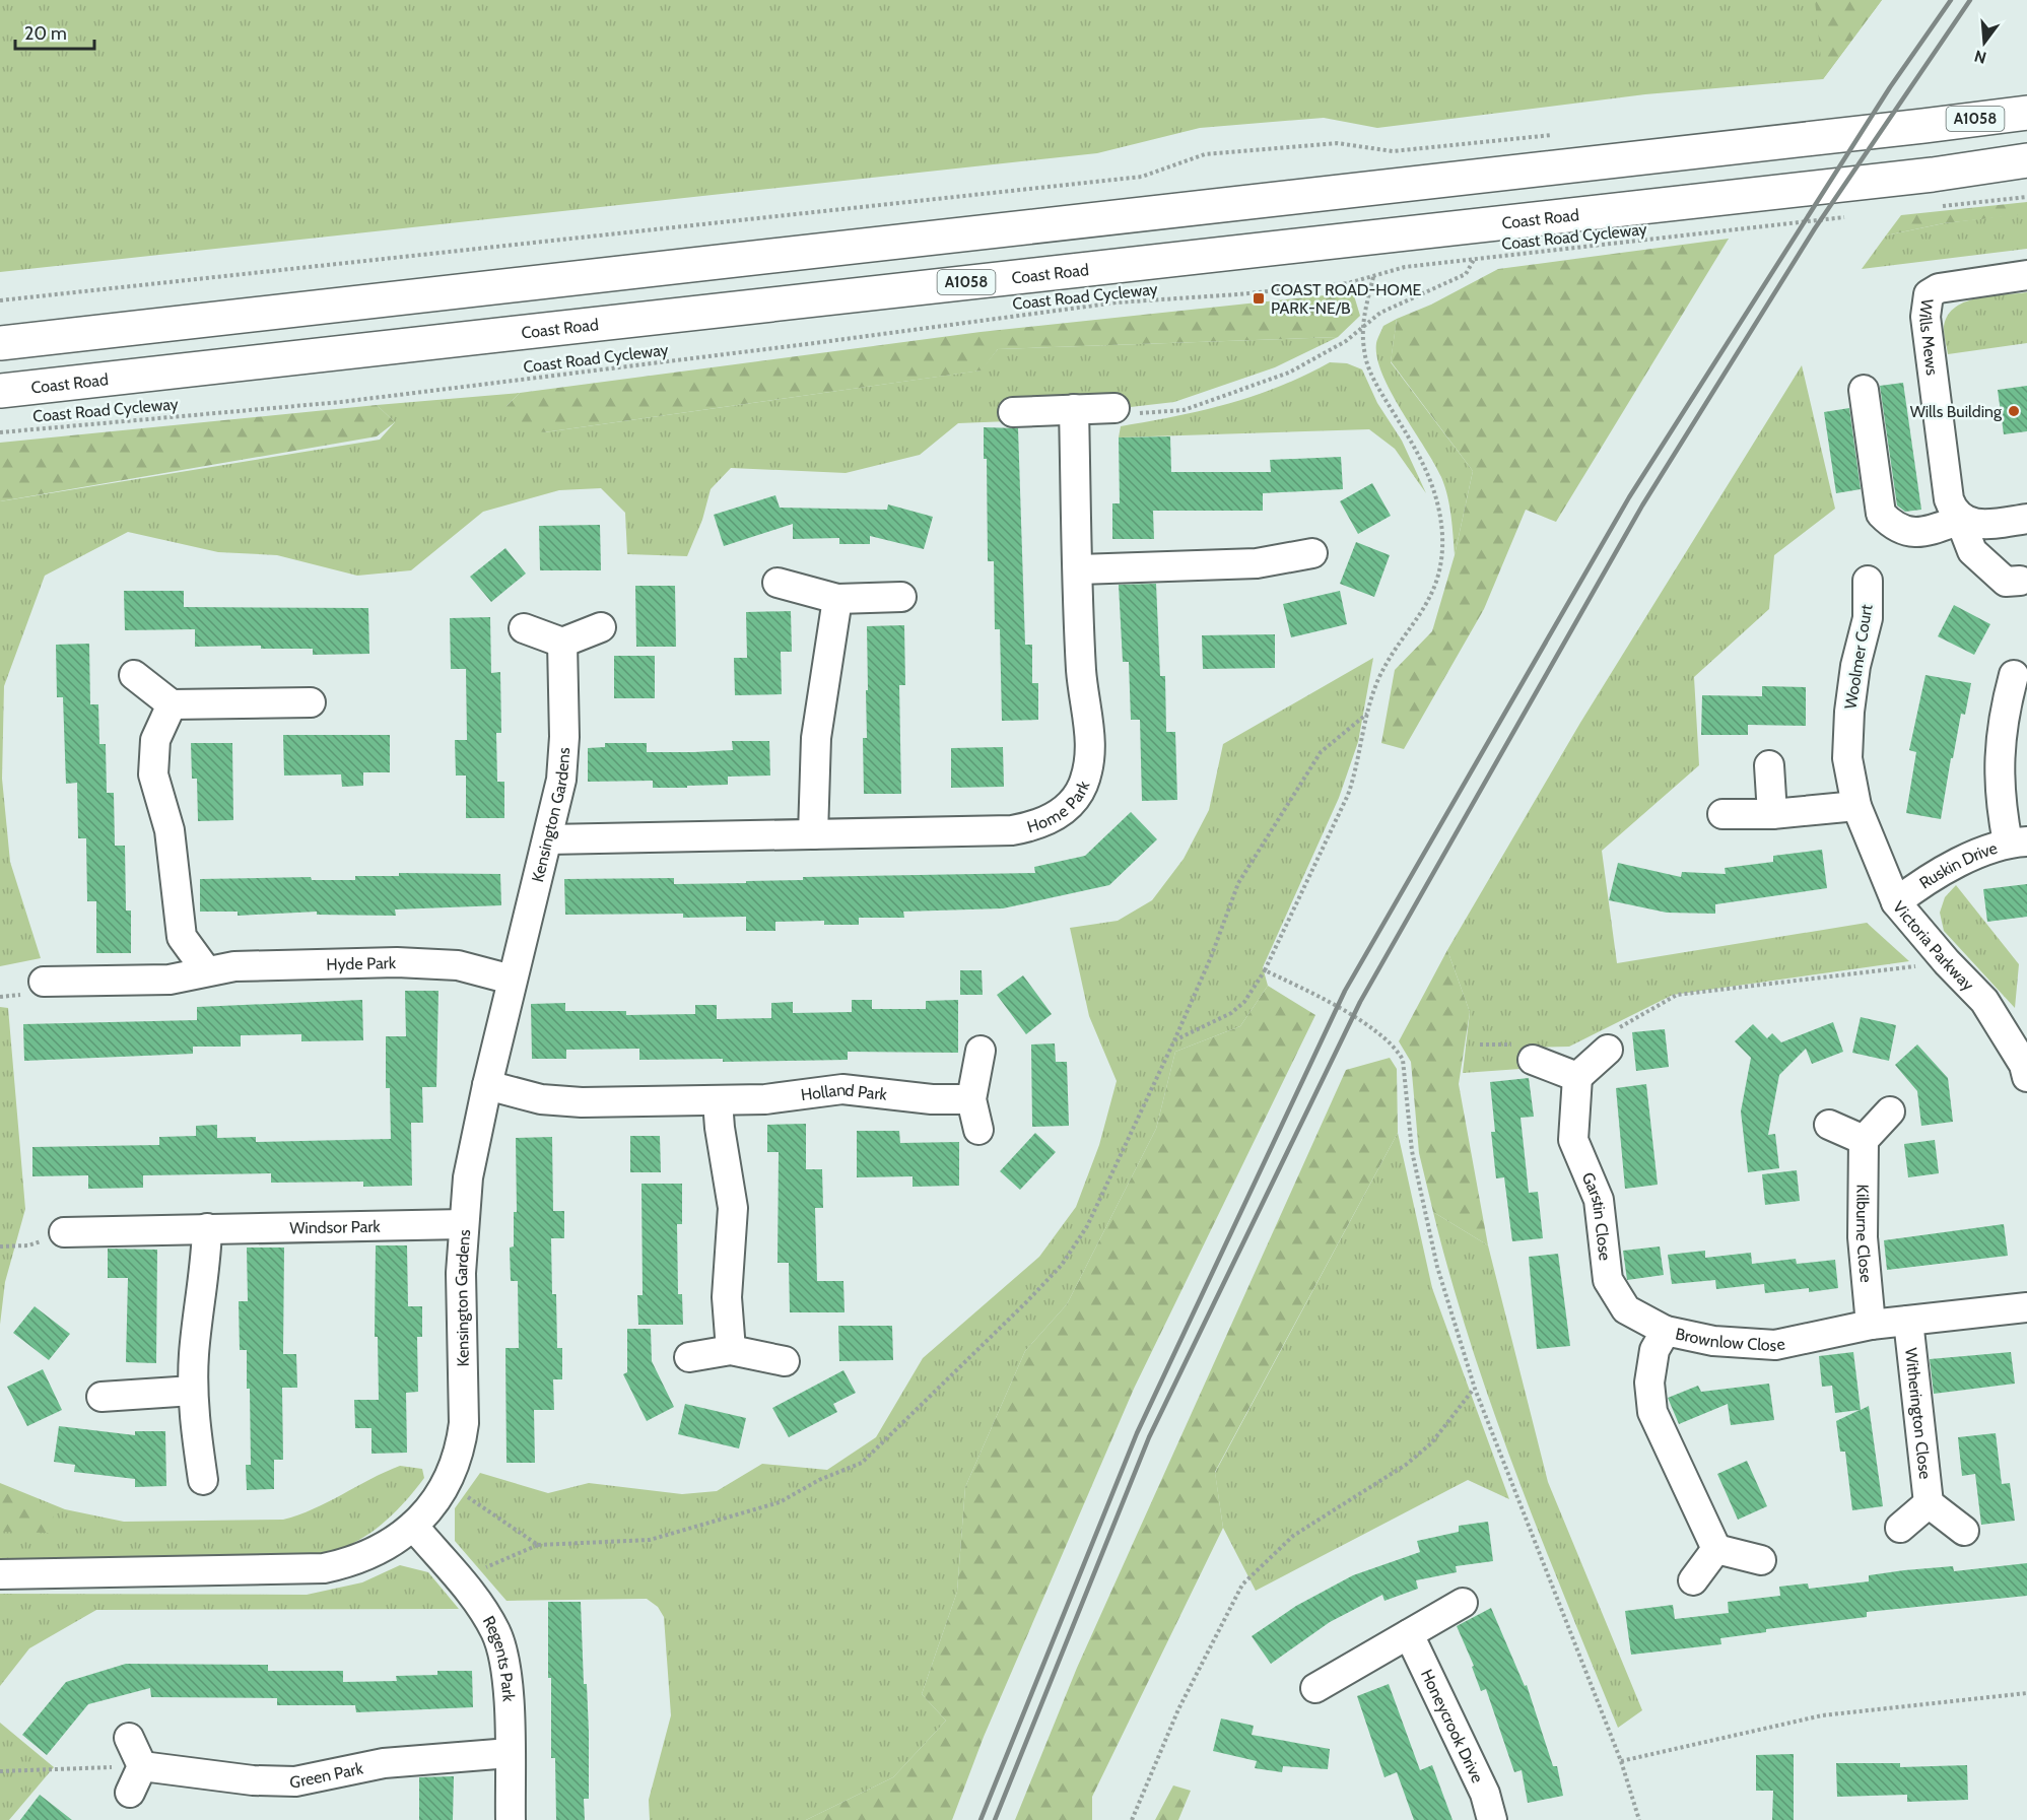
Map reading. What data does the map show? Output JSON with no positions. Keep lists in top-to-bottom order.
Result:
{
  "streets": {
    "highway": ["A1058", "Coast Road"],
    "street": [
      "Wills Mews",
      "Woolmer Court",
      "Home Park",
      "Kensington Gardens",
      "Ruskin Drive",
      "Victoria Parkway",
      "Hyde Park",
      "Holland Park",
      "Garstin Close",
      "Windsor Park",
      "Kilburne Close",
      "Brownlow Close",
      "Witherington Close",
      "Regents Park",
      "Honeycrook Drive",
      "Green Park"
    ],
    "path": ["Coast Road Cycleway"]
  },
  "crossings": [
    ["A1058", "Coast Road"],
    ["Woolmer Court", "Victoria Parkway"],
    ["Home Park", "Kensington Gardens"],
    ["Kensington Gardens", "Hyde Park"],
    ["Kensington Gardens", "Holland Park"],
    ["Kensington Gardens", "Windsor Park"],
    ["Kensington Gardens", "Regents Park"],
    ["Ruskin Drive", "Victoria Parkway"],
    ["Garstin Close", "Brownlow Close"],
    ["Kilburne Close", "Brownlow Close"],
    ["Brownlow Close", "Witherington Close"],
    ["Regents Park", "Green Park"]
  ],
  "places": {
    "transit": ["COAST ROAD-HOME PARK-NE/B"],
    "other": ["Wills Building"]
  },
  "scale_bar": "20 m",
  "north": "bottom"
}
